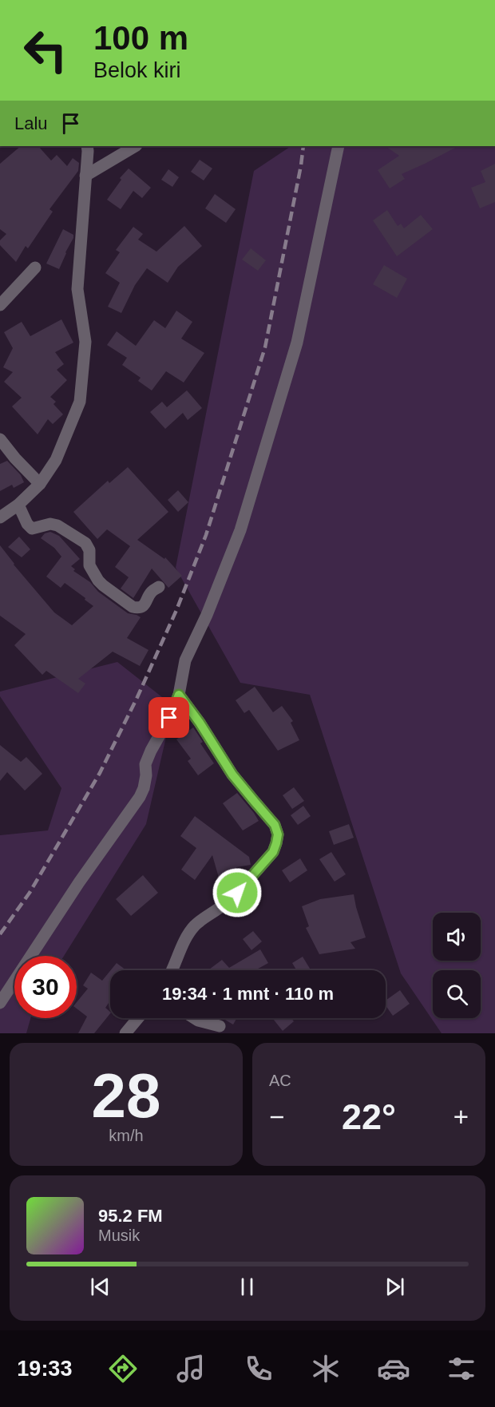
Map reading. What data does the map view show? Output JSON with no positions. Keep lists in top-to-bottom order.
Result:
{
  "page": {
    "turn": ["100 m", "Belok kiri"],
    "then": "Lalu",
    "limit": "30",
    "trip": "19:34 · 1 mnt · 110 m",
    "tile": [
      ["28", "km/h"],
      "AC"
    ],
    "heat": ["−", "22°", "+"],
    "song": ["95.2 FM", "Musik"],
    "tabs": "19:33"
  }
}
